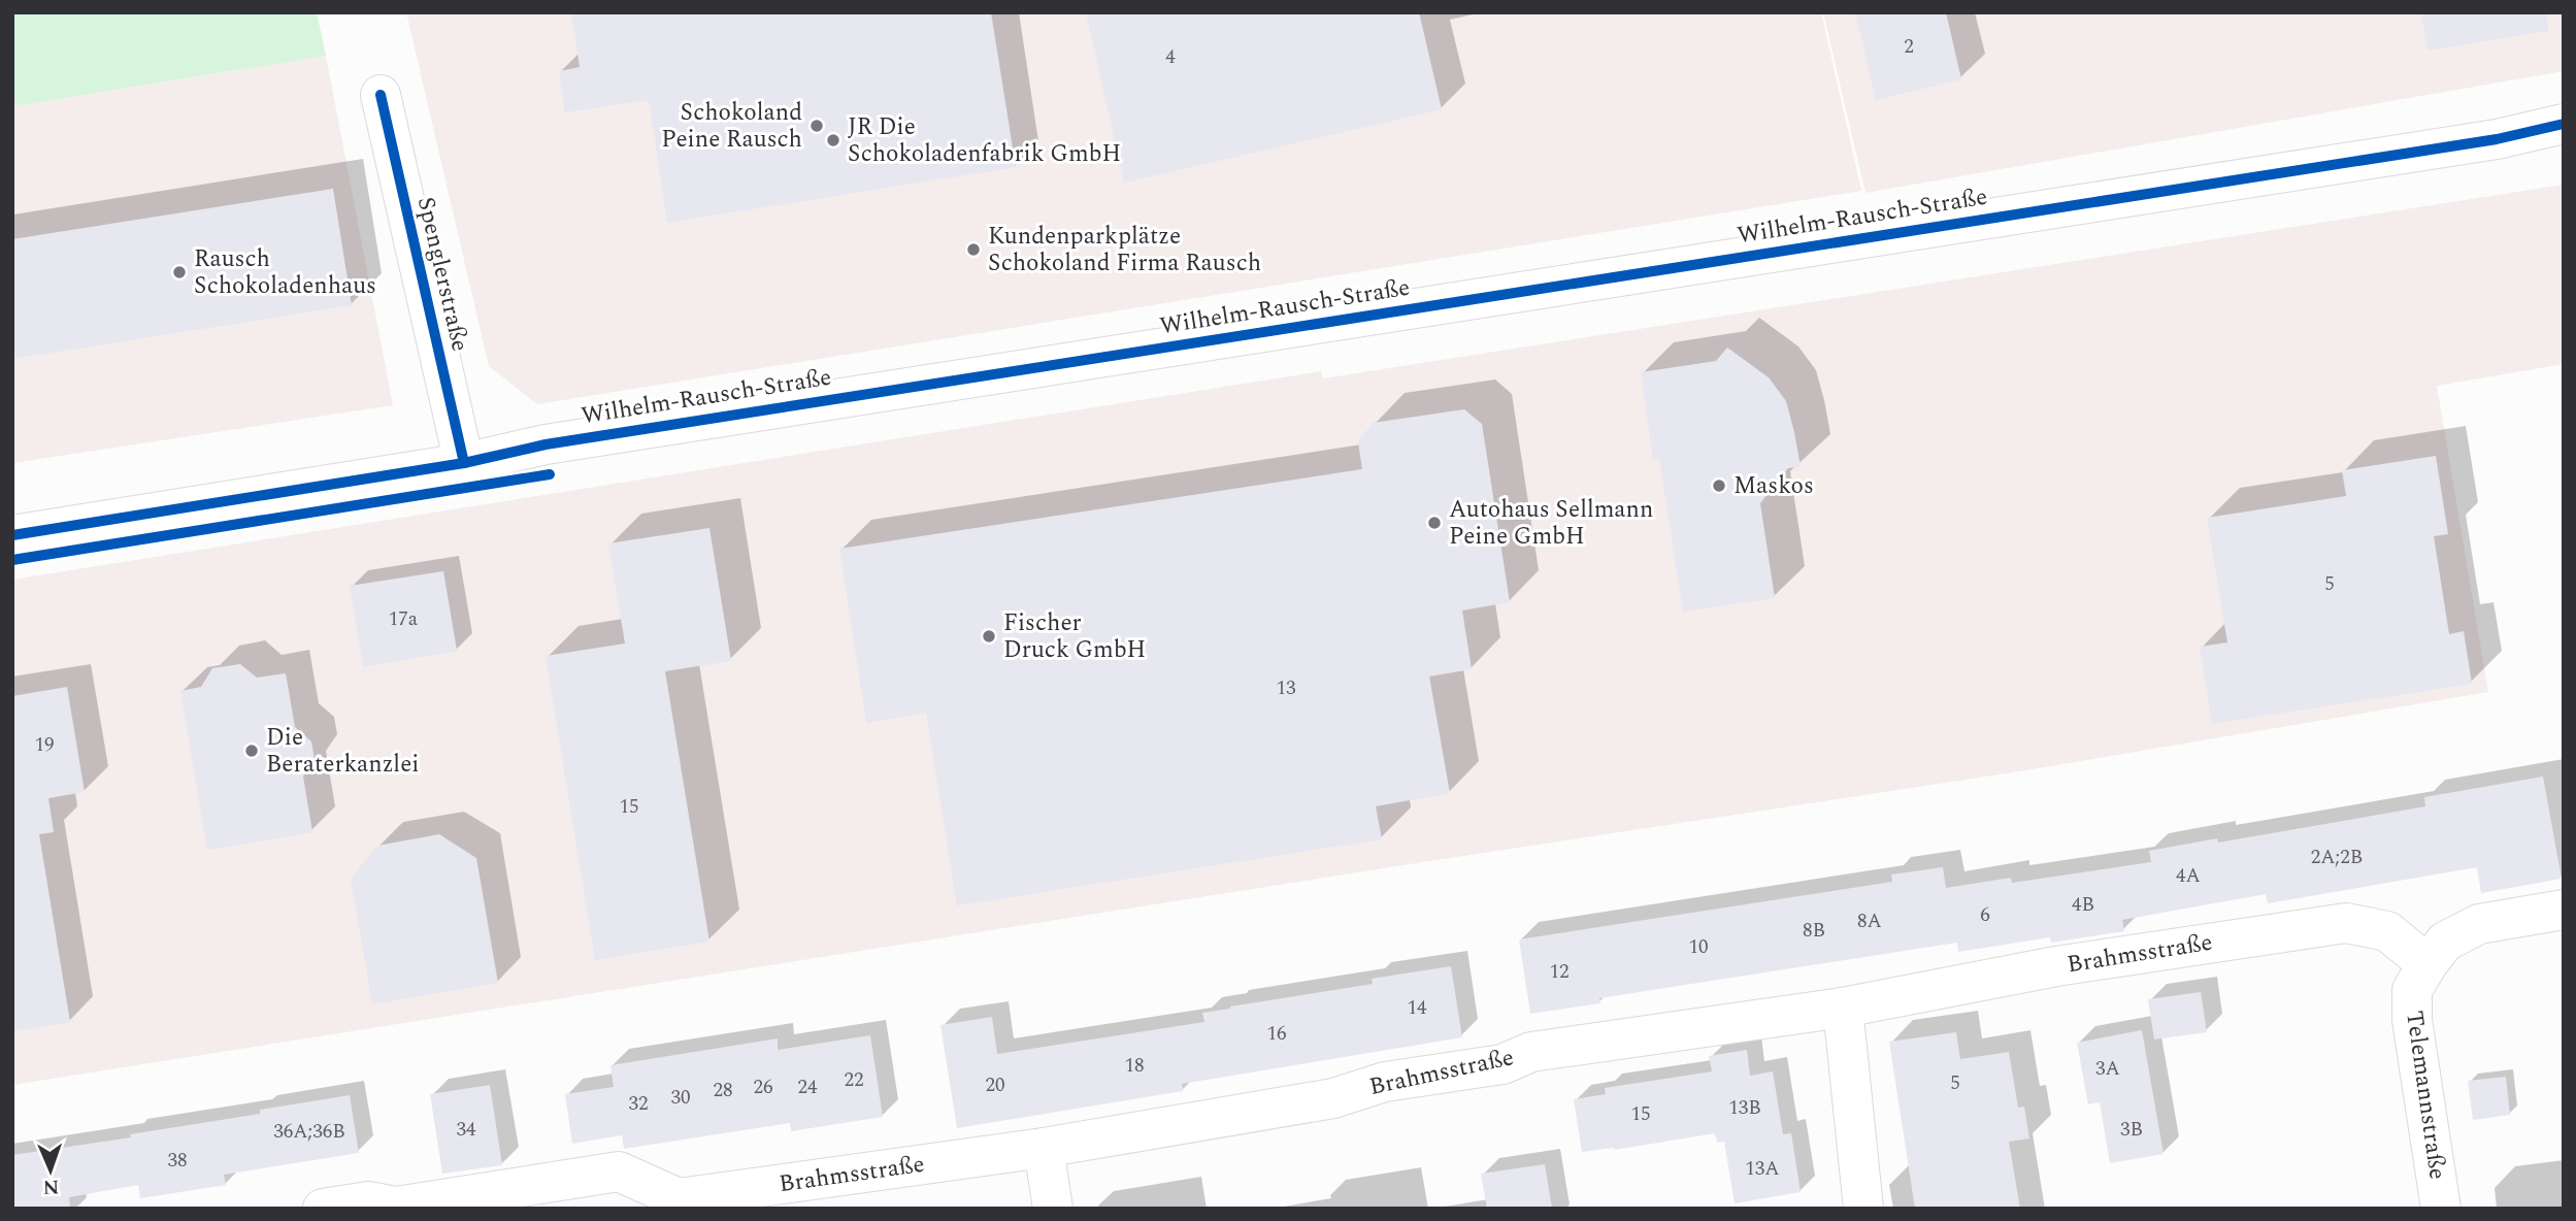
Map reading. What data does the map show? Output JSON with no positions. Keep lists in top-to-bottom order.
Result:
{
  "streets": {
    "street": [
      "Wilhelm-Rausch-Straße",
      "Spenglerstraße",
      "Brahmsstraße",
      "Telemannstraße"
    ]
  },
  "crossings": [
    ["Wilhelm-Rausch-Straße", "Spenglerstraße"],
    ["Brahmsstraße", "Telemannstraße"]
  ],
  "places": [
    "Schokoland Peine Rausch",
    "JR Die Schokoladenfabrik GmbH",
    "Kundenparkplätze Schokoland Firma Rausch",
    "Rausch Schokoladenhaus",
    "Maskos",
    "Autohaus Sellmann Peine GmbH",
    "Fischer Druck GmbH",
    "Die Beraterkanzlei"
  ],
  "house_numbers": [
    "2",
    "4",
    "5",
    "17a",
    "13",
    "19",
    "15",
    "2A;2B",
    "4A",
    "4B",
    "6",
    "8A",
    "8B",
    "10",
    "12",
    "14",
    "16",
    "18",
    "3A",
    "22",
    "5",
    "20",
    "26",
    "24",
    "28",
    "30",
    "32",
    "13B",
    "15",
    "34",
    "3B",
    "36A;36B",
    "38",
    "13A"
  ],
  "north": "bottom"
}
